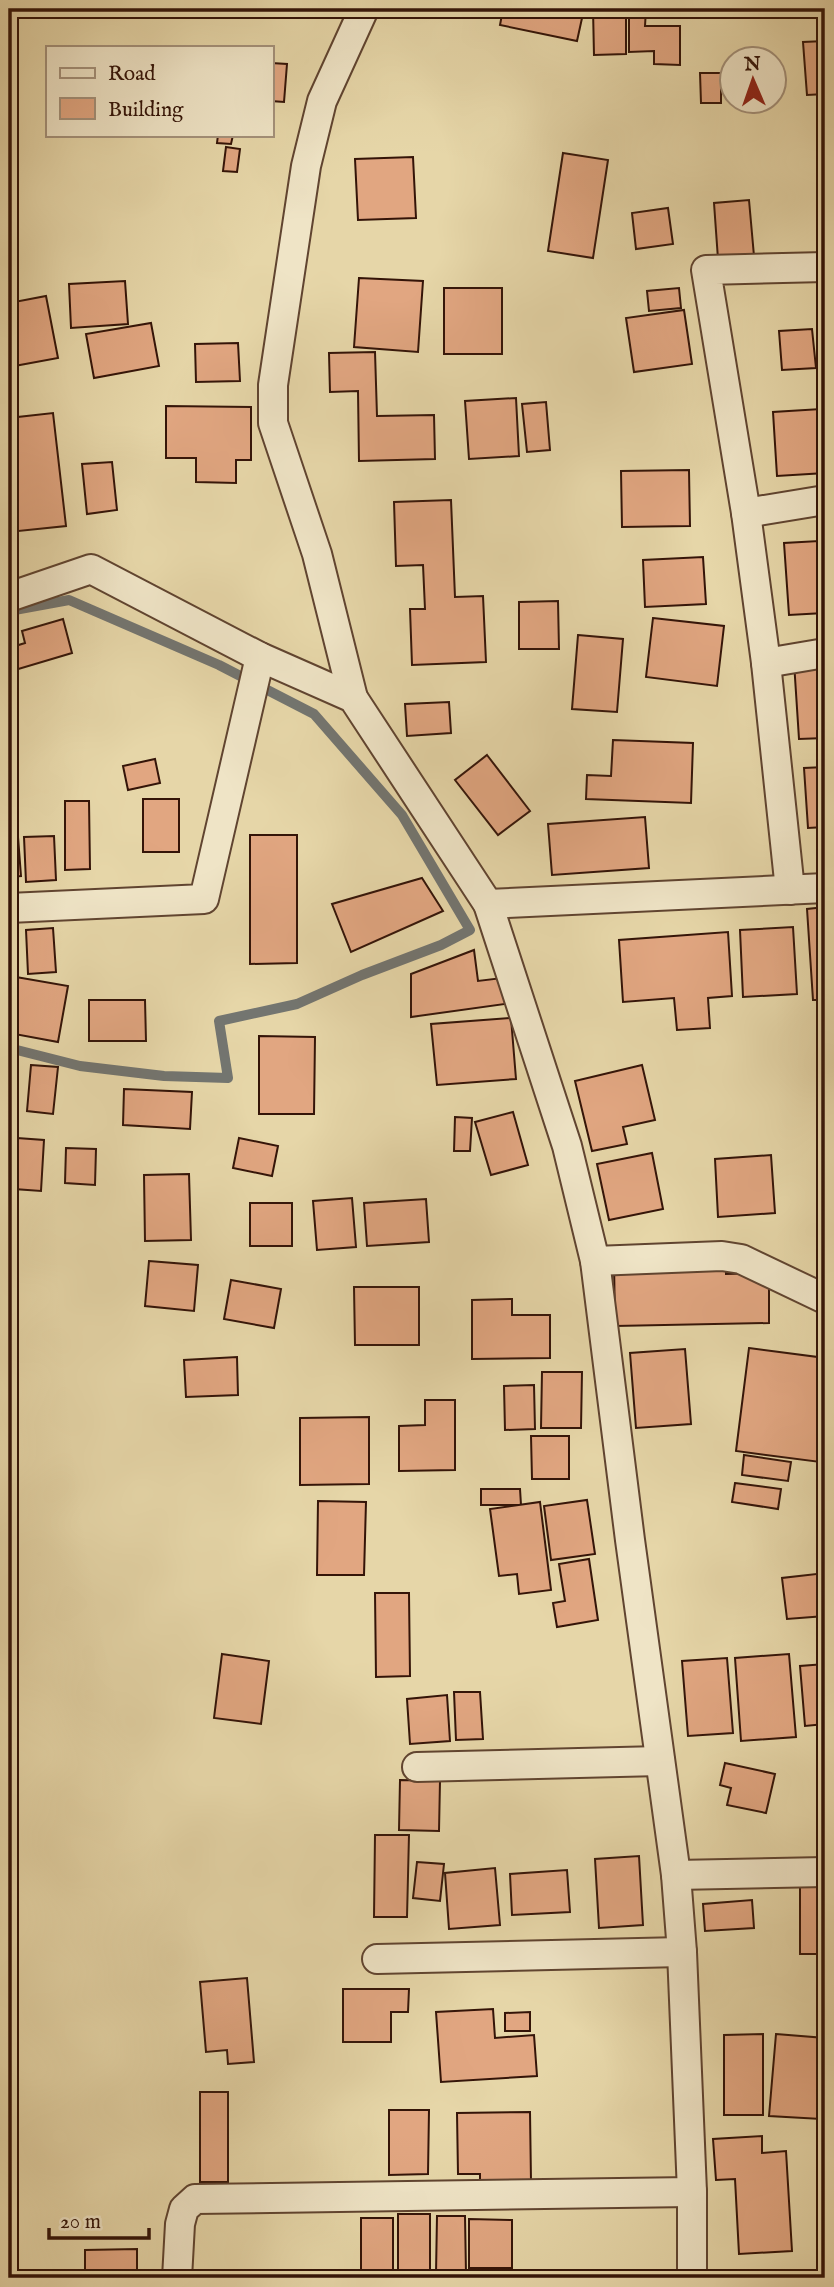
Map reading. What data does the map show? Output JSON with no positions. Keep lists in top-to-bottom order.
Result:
{
  "legend": ["Road", "Building"],
  "scale_bar": "20 m",
  "north": "top"
}
